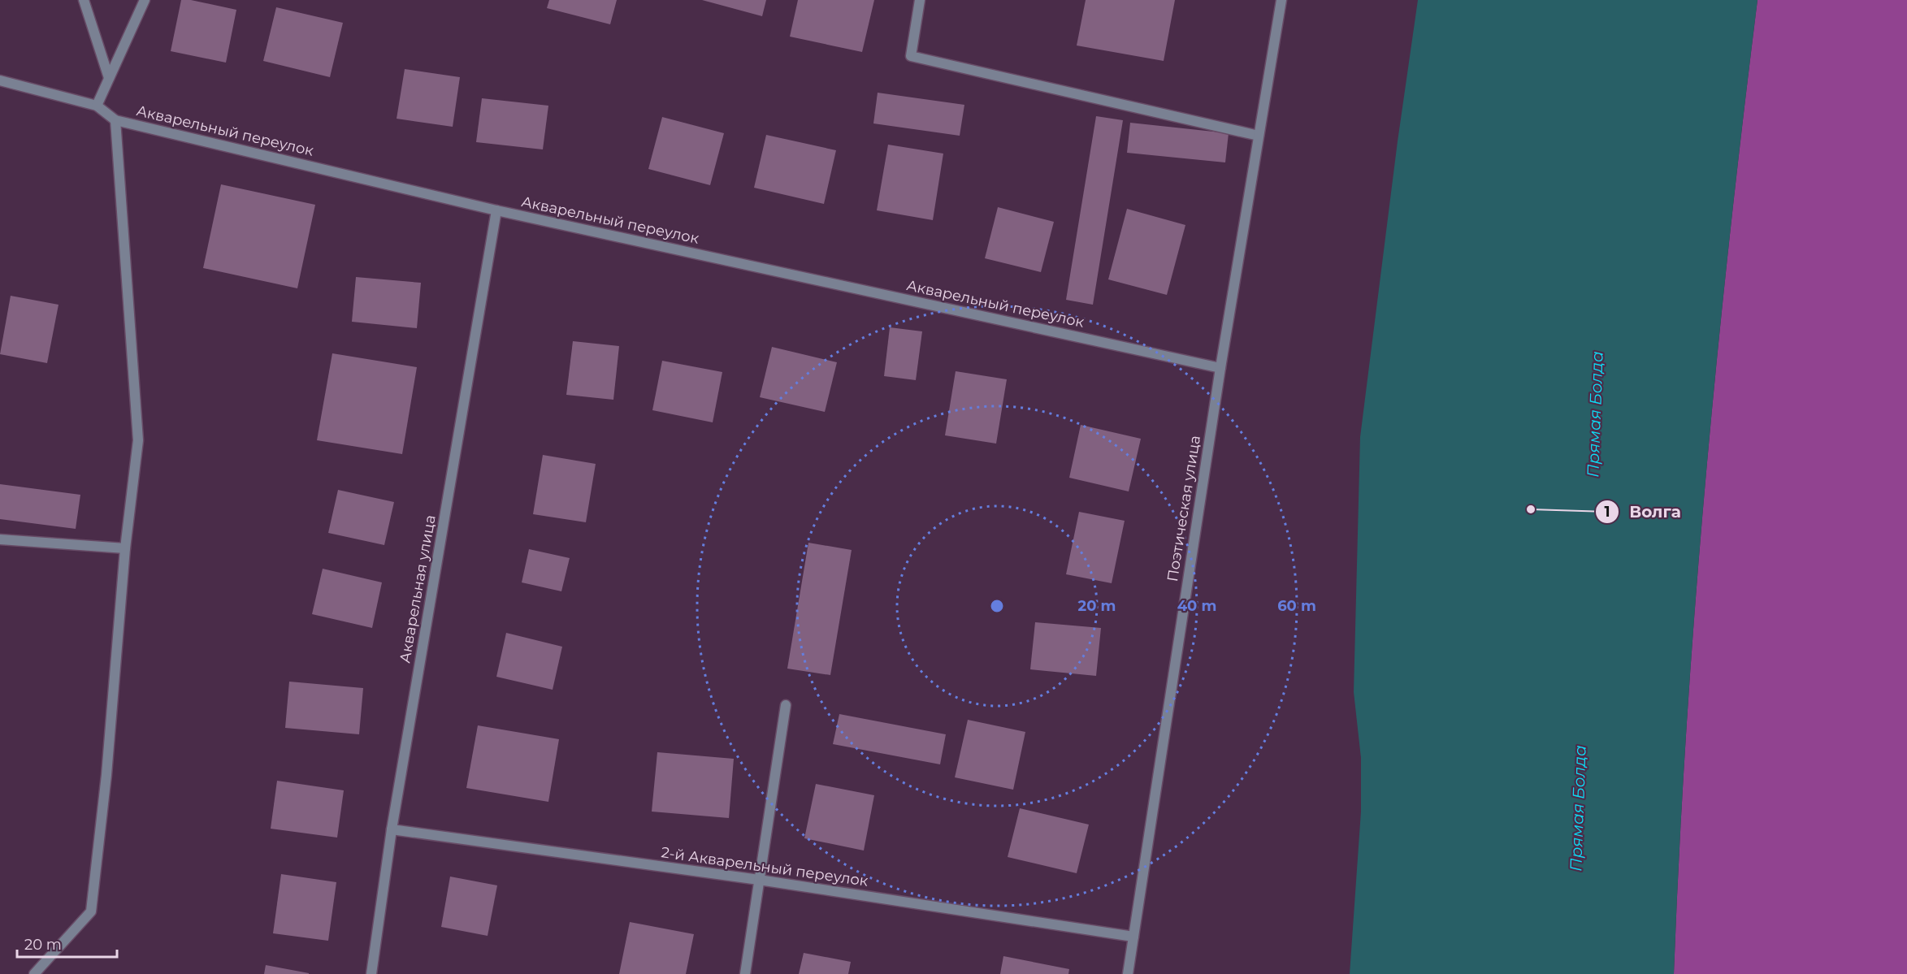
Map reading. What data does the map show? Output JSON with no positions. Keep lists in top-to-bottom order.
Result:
{
  "streets": {
    "street": [
      "Акварельный переулок",
      "Поэтическая улица",
      "Акварельная улица",
      "2-й Акварельный переулок"
    ]
  },
  "crossings": [
    ["Акварельный переулок", "Поэтическая улица"],
    ["Акварельный переулок", "Акварельная улица"],
    ["Поэтическая улица", "2-й Акварельный переулок"],
    ["Акварельная улица", "2-й Акварельный переулок"]
  ],
  "water": ["Прямая Болда"],
  "places": ["Волга"],
  "scale_bar": "20 m",
  "rings": ["20 m", "40 m", "60 m"]
}
